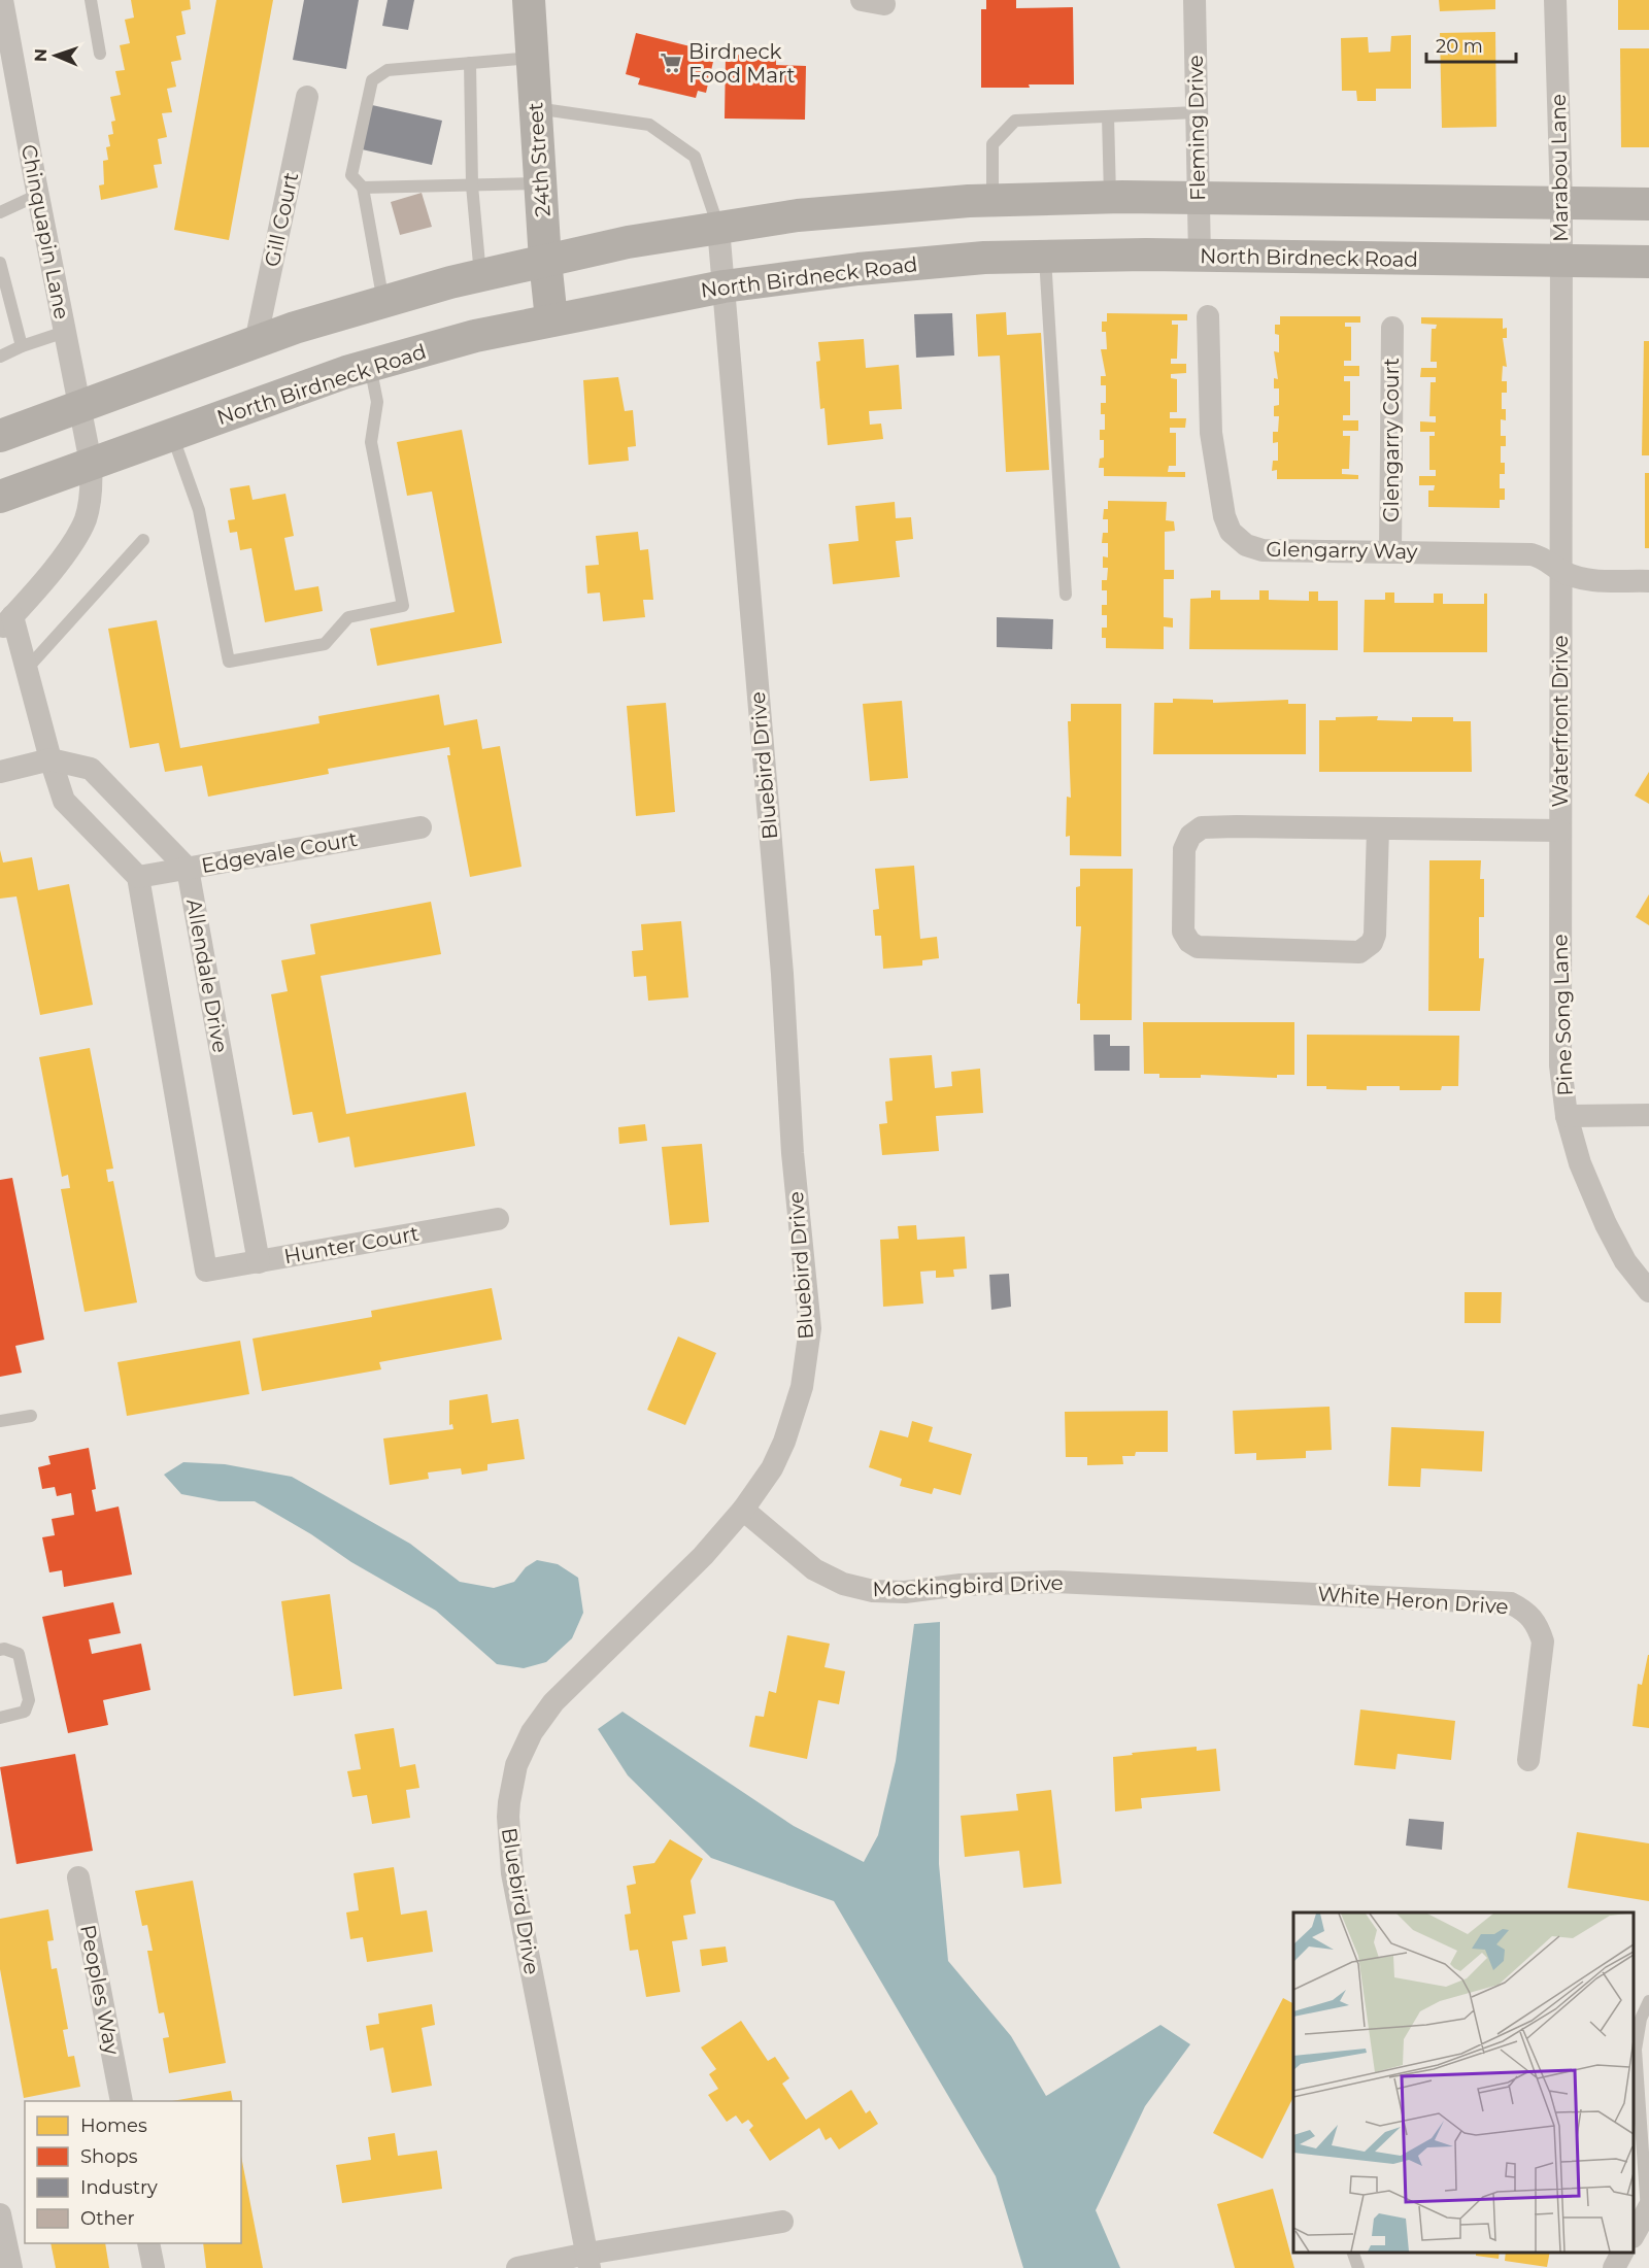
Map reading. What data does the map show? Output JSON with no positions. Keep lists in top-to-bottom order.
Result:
{
  "streets": {
    "main road": ["24th Street", "North Birdneck Road"],
    "street": [
      "Fleming Drive",
      "Marabou Lane",
      "Gill Court",
      "Chinquapin Lane",
      "Glengarry Court",
      "Glengarry Way",
      "Waterfront Drive",
      "Bluebird Drive",
      "Edgevale Court",
      "Allendale Drive",
      "Pine Song Lane",
      "Hunter Court",
      "Mockingbird Drive",
      "White Heron Drive",
      "Peoples Way"
    ]
  },
  "crossings": [
    ["Fleming Drive", "North Birdneck Road"],
    ["24th Street", "North Birdneck Road"],
    ["Marabou Lane", "North Birdneck Road"],
    ["Marabou Lane", "Waterfront Drive"],
    ["Chinquapin Lane", "North Birdneck Road"],
    ["North Birdneck Road", "Waterfront Drive"],
    ["North Birdneck Road", "Bluebird Drive"],
    ["Glengarry Court", "Glengarry Way"],
    ["Glengarry Way", "Waterfront Drive"],
    ["Waterfront Drive", "Pine Song Lane"],
    ["Bluebird Drive", "Mockingbird Drive"],
    ["Edgevale Court", "Allendale Drive"],
    ["Edgevale Court", "Hunter Court"],
    ["Allendale Drive", "Hunter Court"],
    ["Mockingbird Drive", "White Heron Drive"]
  ],
  "places": {
    "supermarket": ["Birdneck Food Mart"]
  },
  "legend": [
    "Homes",
    "Shops",
    "Industry",
    "Other"
  ],
  "scale_bar": "20 m",
  "north": "left"
}
